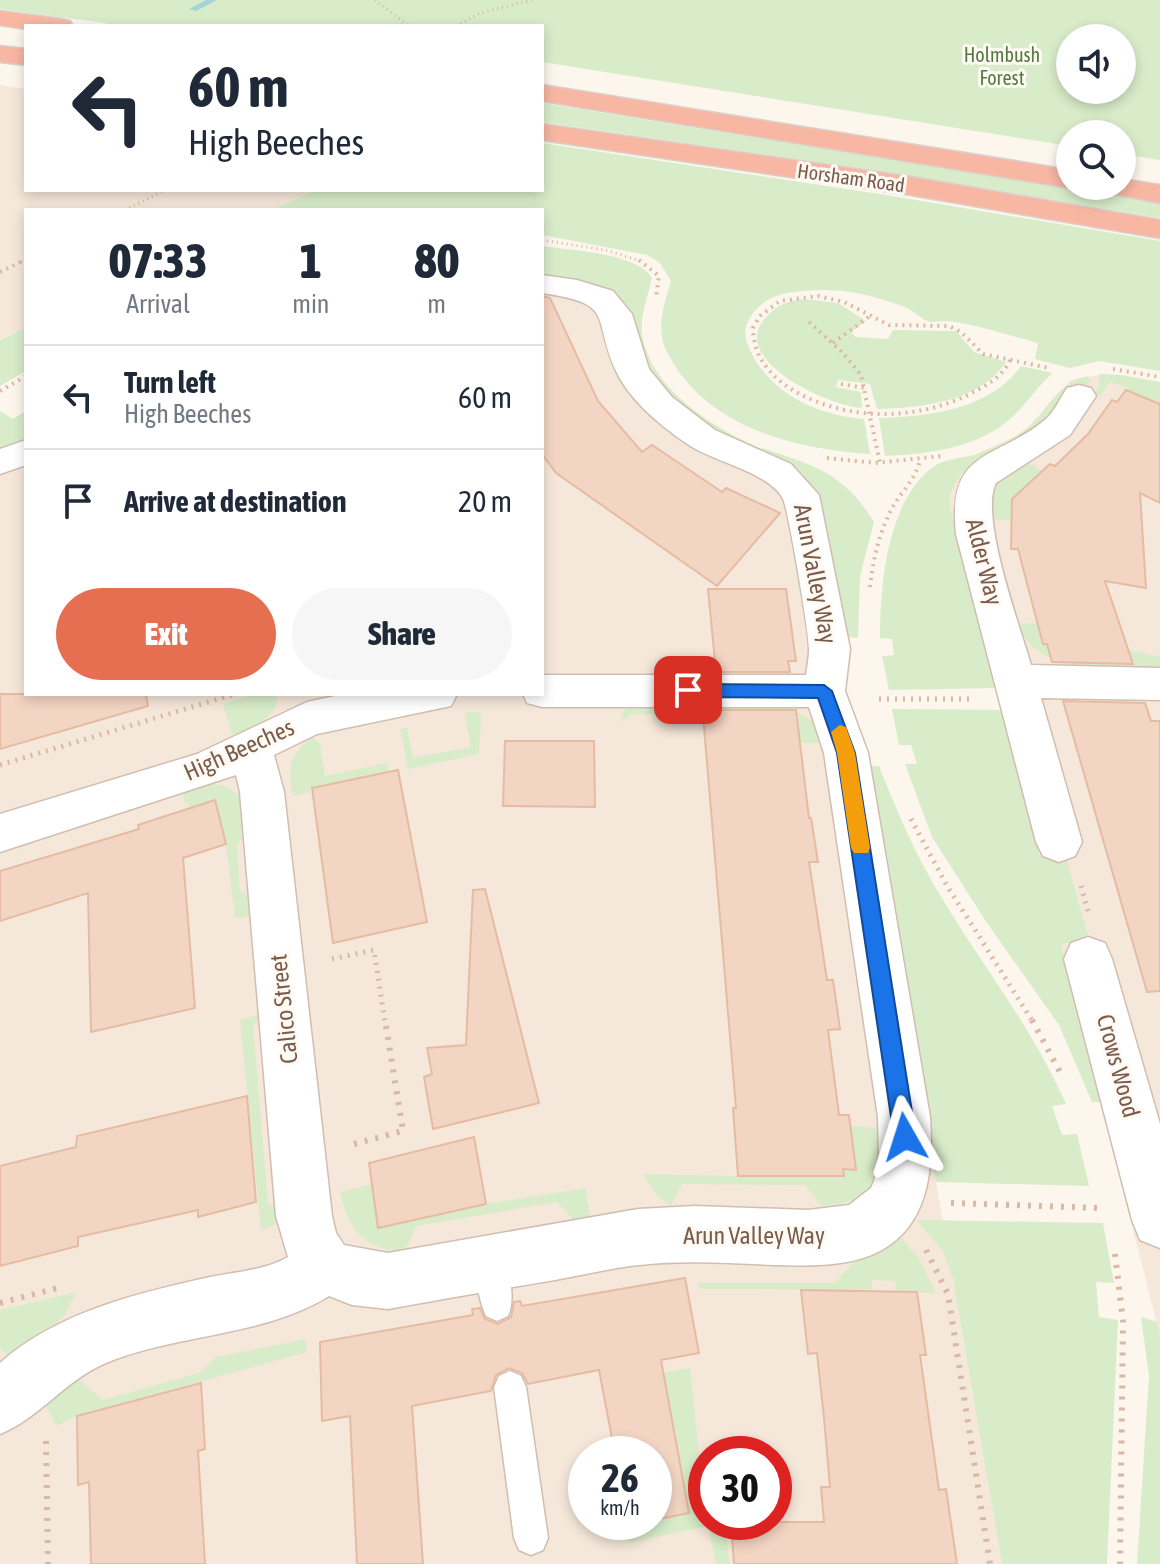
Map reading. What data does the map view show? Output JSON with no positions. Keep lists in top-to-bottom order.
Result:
{
  "streets": {
    "highway": ["Horsham Road"],
    "street": [
      "Alder Way",
      "Arun Valley Way",
      "High Beeches",
      "Calico Street",
      "Crows Wood"
    ]
  },
  "crossings": [
    ["Arun Valley Way", "Calico Street"],
    ["High Beeches", "Calico Street"]
  ],
  "parks": ["Holmbush Forest"],
  "page": {
    "turn": ["60 m", "High Beeches"],
    "eta": [
      "07:33",
      "Arrival",
      "1",
      "min",
      "80",
      "m"
    ],
    "list": [
      {
        "name": "Turn left",
        "note": "High Beeches",
        "value": "60 m"
      },
      {
        "name": "Arrive at destination",
        "value": "20 m"
      }
    ],
    "buttons": ["Exit", "Share"],
    "speed": "26 km/h",
    "limit": "30"
  }
}
